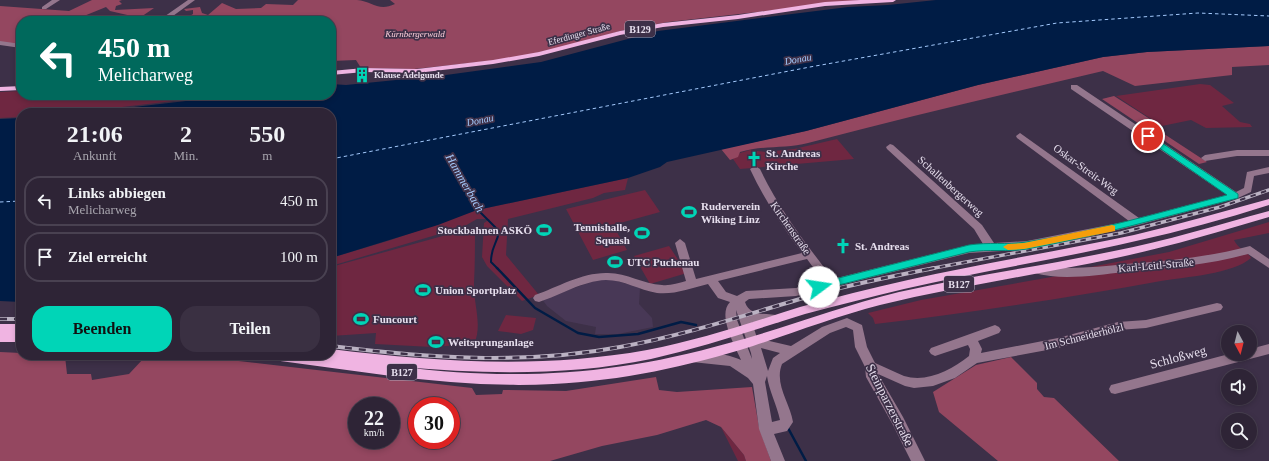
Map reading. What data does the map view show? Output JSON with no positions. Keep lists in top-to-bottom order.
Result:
{
  "streets": {
    "main road": ["B129", "Eferdinger Straße", "B127"],
    "street": [
      "Oskar-Streit-Weg",
      "Schallenbergerweg",
      "Kirchenstraße",
      "Karl-Leitl-Straße",
      "Im Schneiderhölzl",
      "Schloßweg",
      "Steinparzerstraße"
    ]
  },
  "crossings": [
    ["Karl-Leitl-Straße", "B127"],
    ["Im Schneiderhölzl", "Steinparzerstraße"]
  ],
  "water": ["Donau", "Hammerbach"],
  "parks": ["Kürnbergerwald"],
  "places": {
    "building": ["Klause Adelgunde"],
    "church": ["St. Andreas Kirche", "St. Andreas"],
    "sports": [
      "Ruderverein Wiking Linz",
      "Stockbahnen ASKÖ",
      "Tennishalle, Squash",
      "UTC Puchenau",
      "Union Sportplatz",
      "Funcourt",
      "Weitsprunganlage"
    ]
  },
  "north": "bottom",
  "page": {
    "turn": ["450 m", "Melicharweg"],
    "eta": [
      "21:06",
      "Ankunft",
      "2",
      "Min.",
      "550",
      "m"
    ],
    "list": [
      {
        "name": "Links abbiegen",
        "note": "Melicharweg",
        "value": "450 m"
      },
      {
        "name": "Ziel erreicht",
        "value": "100 m"
      }
    ],
    "buttons": ["Beenden", "Teilen"],
    "speed": "22 km/h",
    "limit": "30"
  }
}
